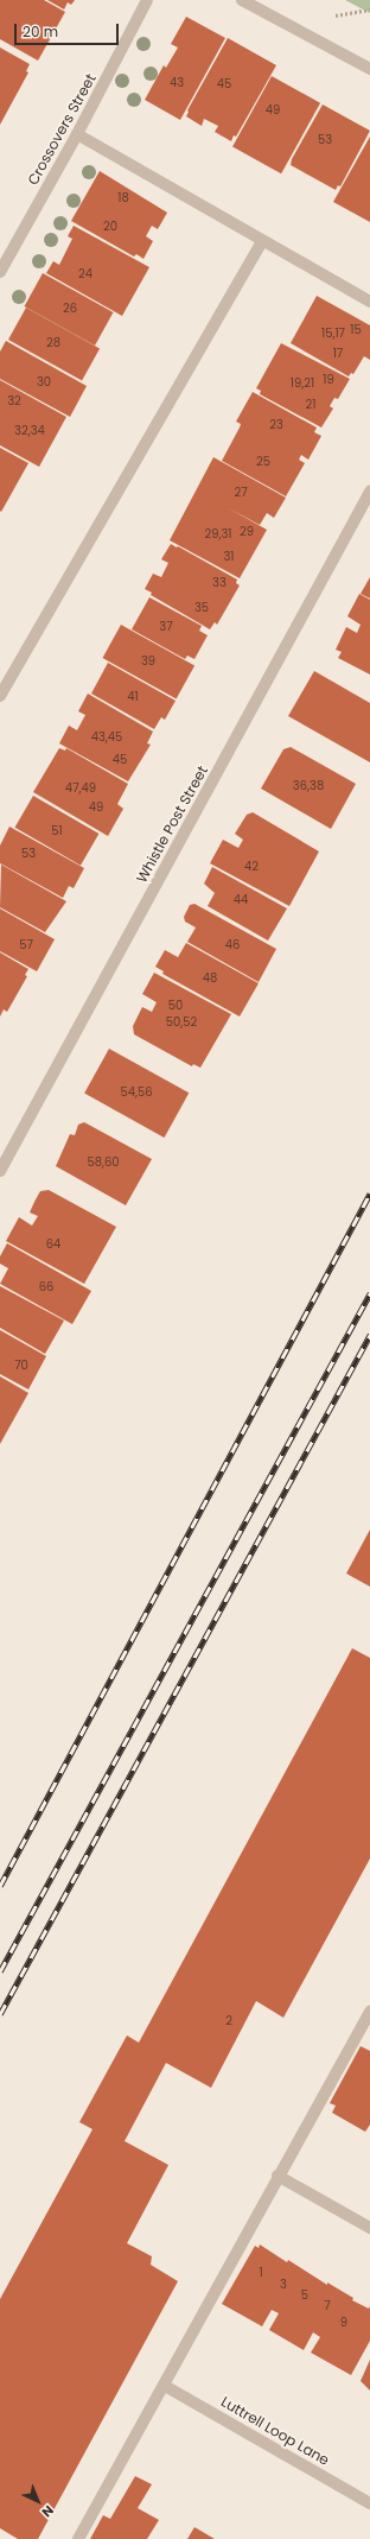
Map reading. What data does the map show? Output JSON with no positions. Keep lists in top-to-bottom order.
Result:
{
  "streets": {
    "street": ["Crossovers Street", "Whistle Post Street", "Luttrell Loop Lane"]
  },
  "house_numbers": [
    "43",
    "45",
    "49",
    "53",
    "18",
    "20",
    "24",
    "26",
    "15",
    "15,17",
    "28",
    "17",
    "19",
    "30",
    "19,21",
    "32",
    "21",
    "23",
    "32,34",
    "25",
    "27",
    "29",
    "29,31",
    "31",
    "33",
    "35",
    "37",
    "39",
    "41",
    "43,45",
    "45",
    "36,38",
    "47,49",
    "49",
    "51",
    "53",
    "42",
    "44",
    "57",
    "46",
    "48",
    "50",
    "50,52",
    "54,56",
    "58,60",
    "64",
    "66",
    "70",
    "2",
    "1",
    "3",
    "5",
    "7",
    "9"
  ],
  "scale_bar": "20 m",
  "north": "bottom right"
}
